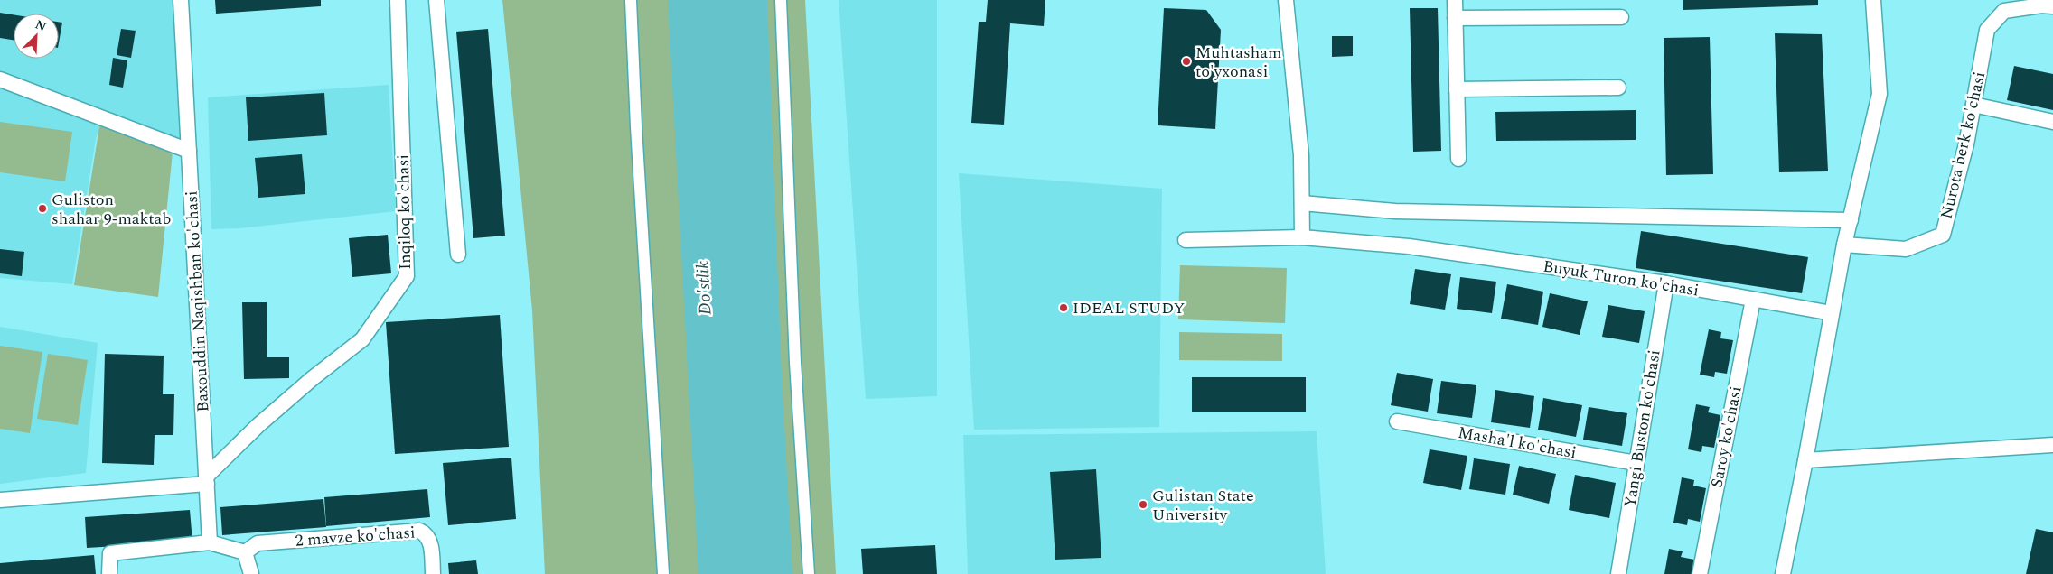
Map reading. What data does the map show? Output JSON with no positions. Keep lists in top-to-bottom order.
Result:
{
  "streets": {
    "street": [
      "Nurota berk ko'chasi",
      "Inqiloq ko'chasi",
      "Buyuk Turon ko'chasi",
      "Baxouddin Naqishban ko'chasi",
      "Yangi Buston ko'chasi",
      "Saroy ko'chasi",
      "Masha'l ko'chasi",
      "2 mavze ko'chasi"
    ]
  },
  "crossings": [
    ["Inqiloq ko'chasi", "Baxouddin Naqishban ko'chasi"],
    ["Buyuk Turon ko'chasi", "Yangi Buston ko'chasi"],
    ["Buyuk Turon ko'chasi", "Saroy ko'chasi"],
    ["Yangi Buston ko'chasi", "Masha'l ko'chasi"]
  ],
  "water": ["Do'stlik"],
  "places": [
    "Muhtasham to'yxonasi",
    "Guliston shahar 9-maktab",
    "IDEAL STUDY",
    "Gulistan State University"
  ],
  "north": "top right"
}
